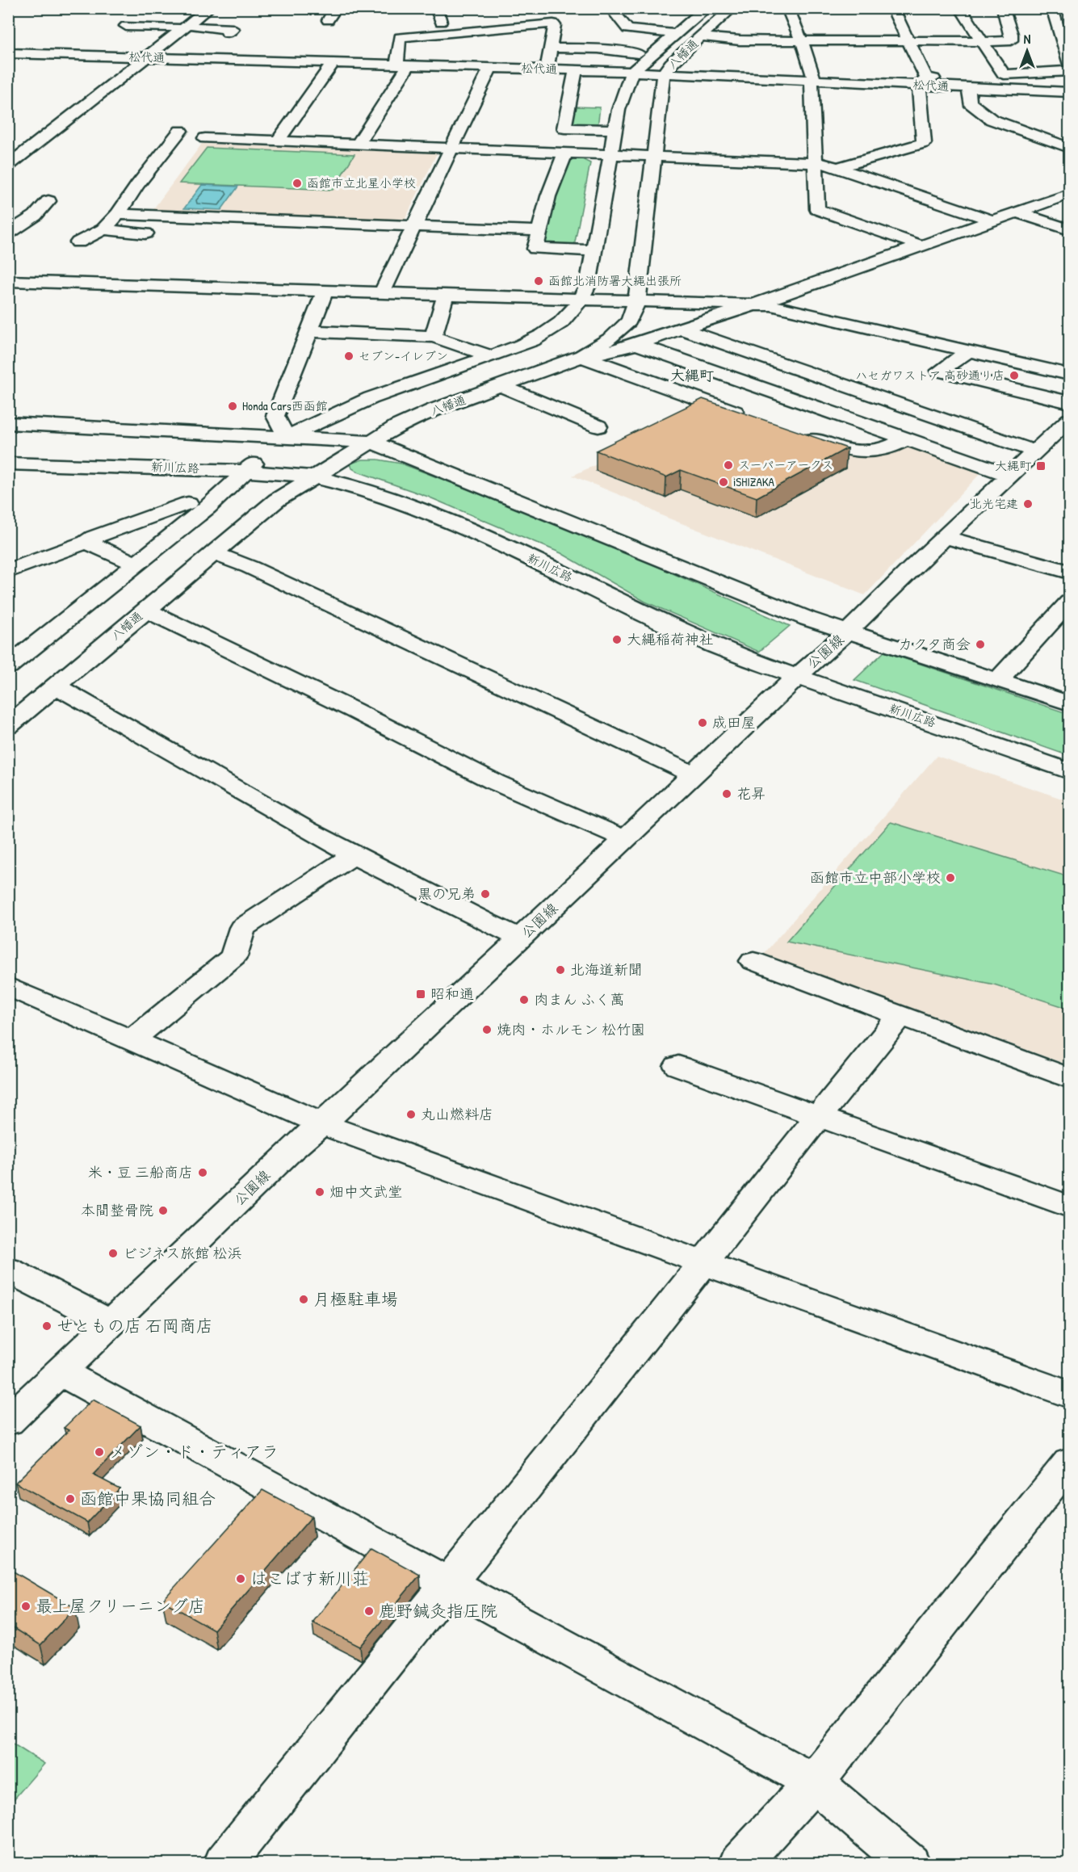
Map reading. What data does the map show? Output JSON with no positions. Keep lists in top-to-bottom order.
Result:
{
  "streets": {
    "street": [
      "八幡通",
      "松代通",
      "新川広路",
      "公園線"
    ]
  },
  "crossings": [
    ["八幡通", "松代通"],
    ["八幡通", "新川広路"],
    ["新川広路", "公園線"]
  ],
  "districts": ["大縄町"],
  "places": {
    "other": [
      "函館市立北星小学校",
      "函館北消防署大縄出張所",
      "セブン-イレブン",
      "ハセガワストア 高砂通り店",
      "Honda Cars西函館",
      "スーパーアークス",
      "iSHIZAKA",
      "北光宅建",
      "大縄稲荷神社",
      "カクタ商会",
      "成田屋",
      "花昇",
      "函館市立中部小学校",
      "黒の兄弟",
      "北海道新聞",
      "肉まん ふく萬",
      "焼肉・ホルモン 松竹園",
      "丸山燃料店",
      "米・豆 三船商店",
      "畑中文武堂",
      "本間整骨院",
      "ビジネス旅館 松浜",
      "月極駐車場",
      "せともの店 石岡商店",
      "メゾン・ド・ティアラ",
      "函館中果協同組合",
      "はこばす新川荘",
      "最上屋クリーニング店",
      "鹿野鍼灸指圧院"
    ],
    "transit": ["大縄町", "昭和通"]
  },
  "north": "top"
}
